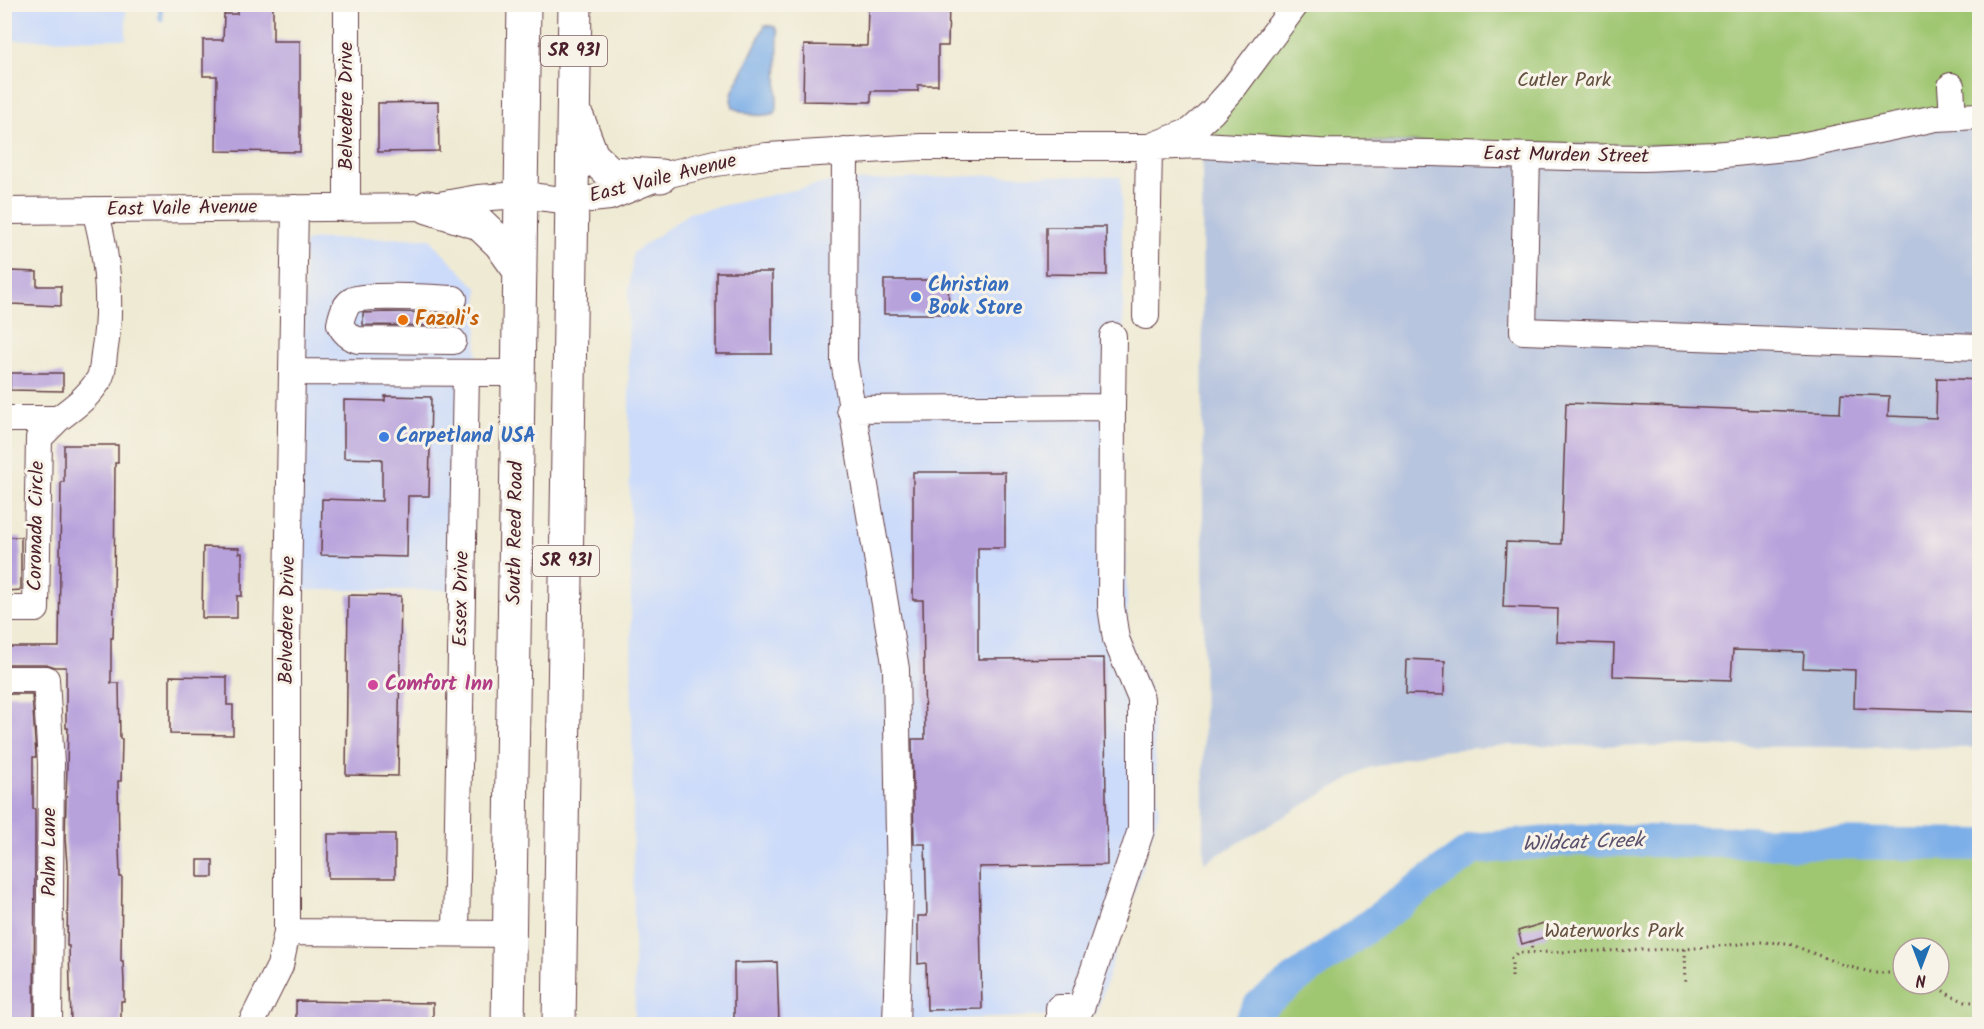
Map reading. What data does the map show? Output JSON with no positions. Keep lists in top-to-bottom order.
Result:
{
  "streets": {
    "main road": ["SR 931", "South Reed Road"],
    "street": [
      "Belvedere Drive",
      "East Murden Street",
      "East Vaile Avenue",
      "Coronada Circle",
      "Essex Drive",
      "Palm Lane"
    ]
  },
  "crossings": [
    ["SR 931", "East Vaile Avenue"],
    ["Belvedere Drive", "East Vaile Avenue"],
    ["East Murden Street", "East Vaile Avenue"],
    ["East Vaile Avenue", "Coronada Circle"],
    ["East Vaile Avenue", "South Reed Road"]
  ],
  "water": ["Wildcat Creek"],
  "parks": ["Cutler Park", "Waterworks Park"],
  "places": [
    "Christian Book Store",
    "Fazoli's",
    "Carpetland USA",
    "Comfort Inn"
  ],
  "north": "bottom"
}
